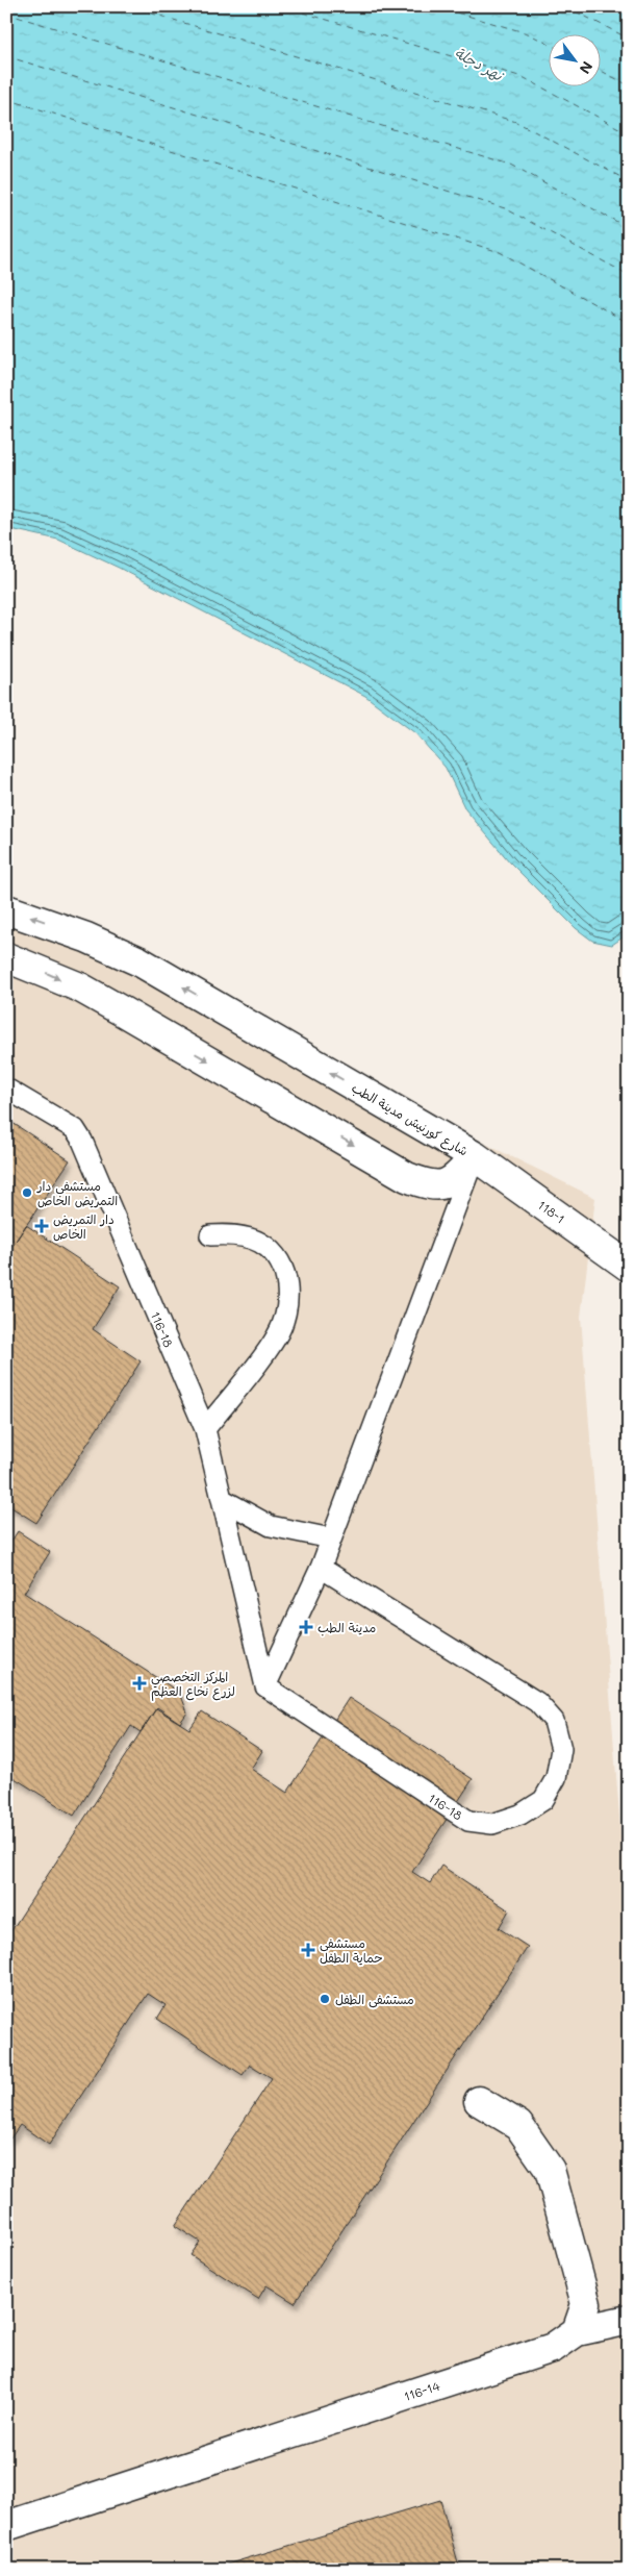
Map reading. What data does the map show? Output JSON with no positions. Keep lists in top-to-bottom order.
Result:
{
  "streets": {
    "street": ["شارع كورنيش مدينة الطب", "118-1", "116-14"],
    "lane": ["116-18"]
  },
  "crossings": [
    ["شارع كورنيش مدينة الطب", "118-1"]
  ],
  "water": ["نهر دجلة"],
  "places": {
    "other": ["مستشفى دار التمريض الخاص", "مستشفى الطفل"],
    "health": [
      "دار التمريض الخاص",
      "مدينة الطب",
      "المركز التخصصي لزرع نخاع العظم",
      "مستشفى حماية الطفل"
    ]
  },
  "north": "bottom right"
}
